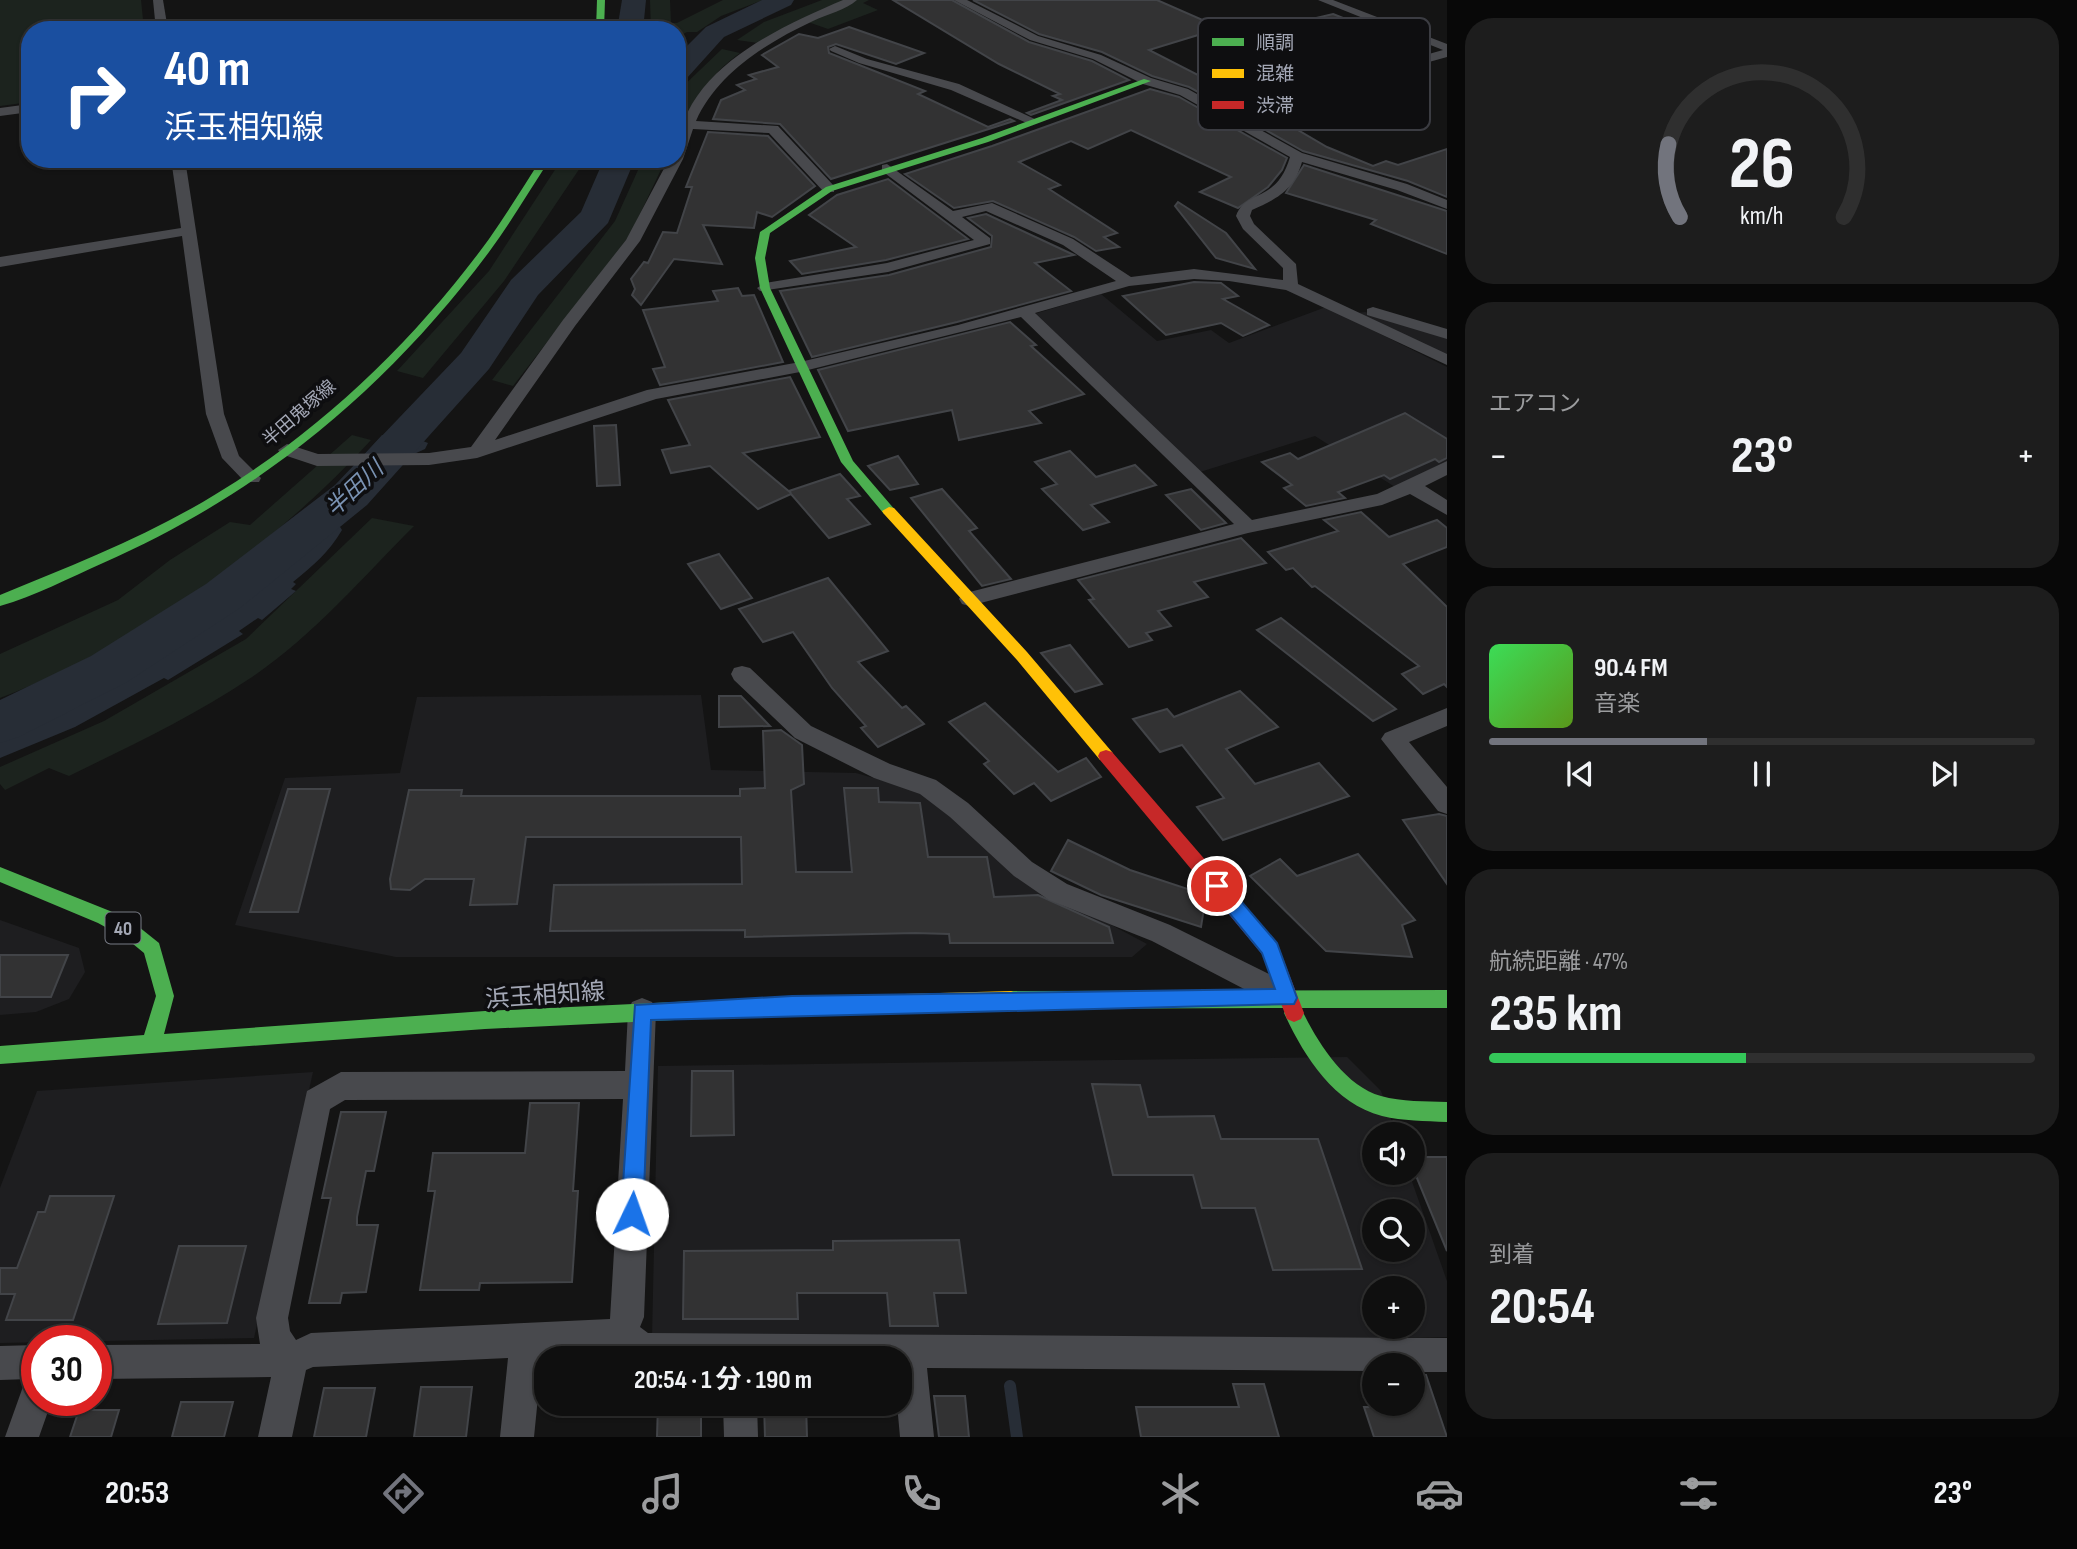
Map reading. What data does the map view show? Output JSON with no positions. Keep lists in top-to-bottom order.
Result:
{
  "streets": {
    "main road": ["半田鬼塚線", "40", "浜玉相知線"]
  },
  "crossings": [
    ["40", "浜玉相知線"]
  ],
  "water": ["半田川"],
  "legend": ["順調", "混雑", "渋滞"],
  "page": {
    "turn": ["40 m", "浜玉相知線"],
    "tile": [
      "エアコン",
      ["航続距離 · 47%", "235 km"],
      ["到着", "20:54"]
    ],
    "heat": ["−", "23°", "+"],
    "song": ["90.4 FM", "音楽"],
    "map_buttons": ["+", "−"],
    "limit": "30",
    "trip": "20:54 · 1 分 · 190 m",
    "tabs": ["20:53", "23°"],
    "gauge": ["26", "km/h"]
  }
}
